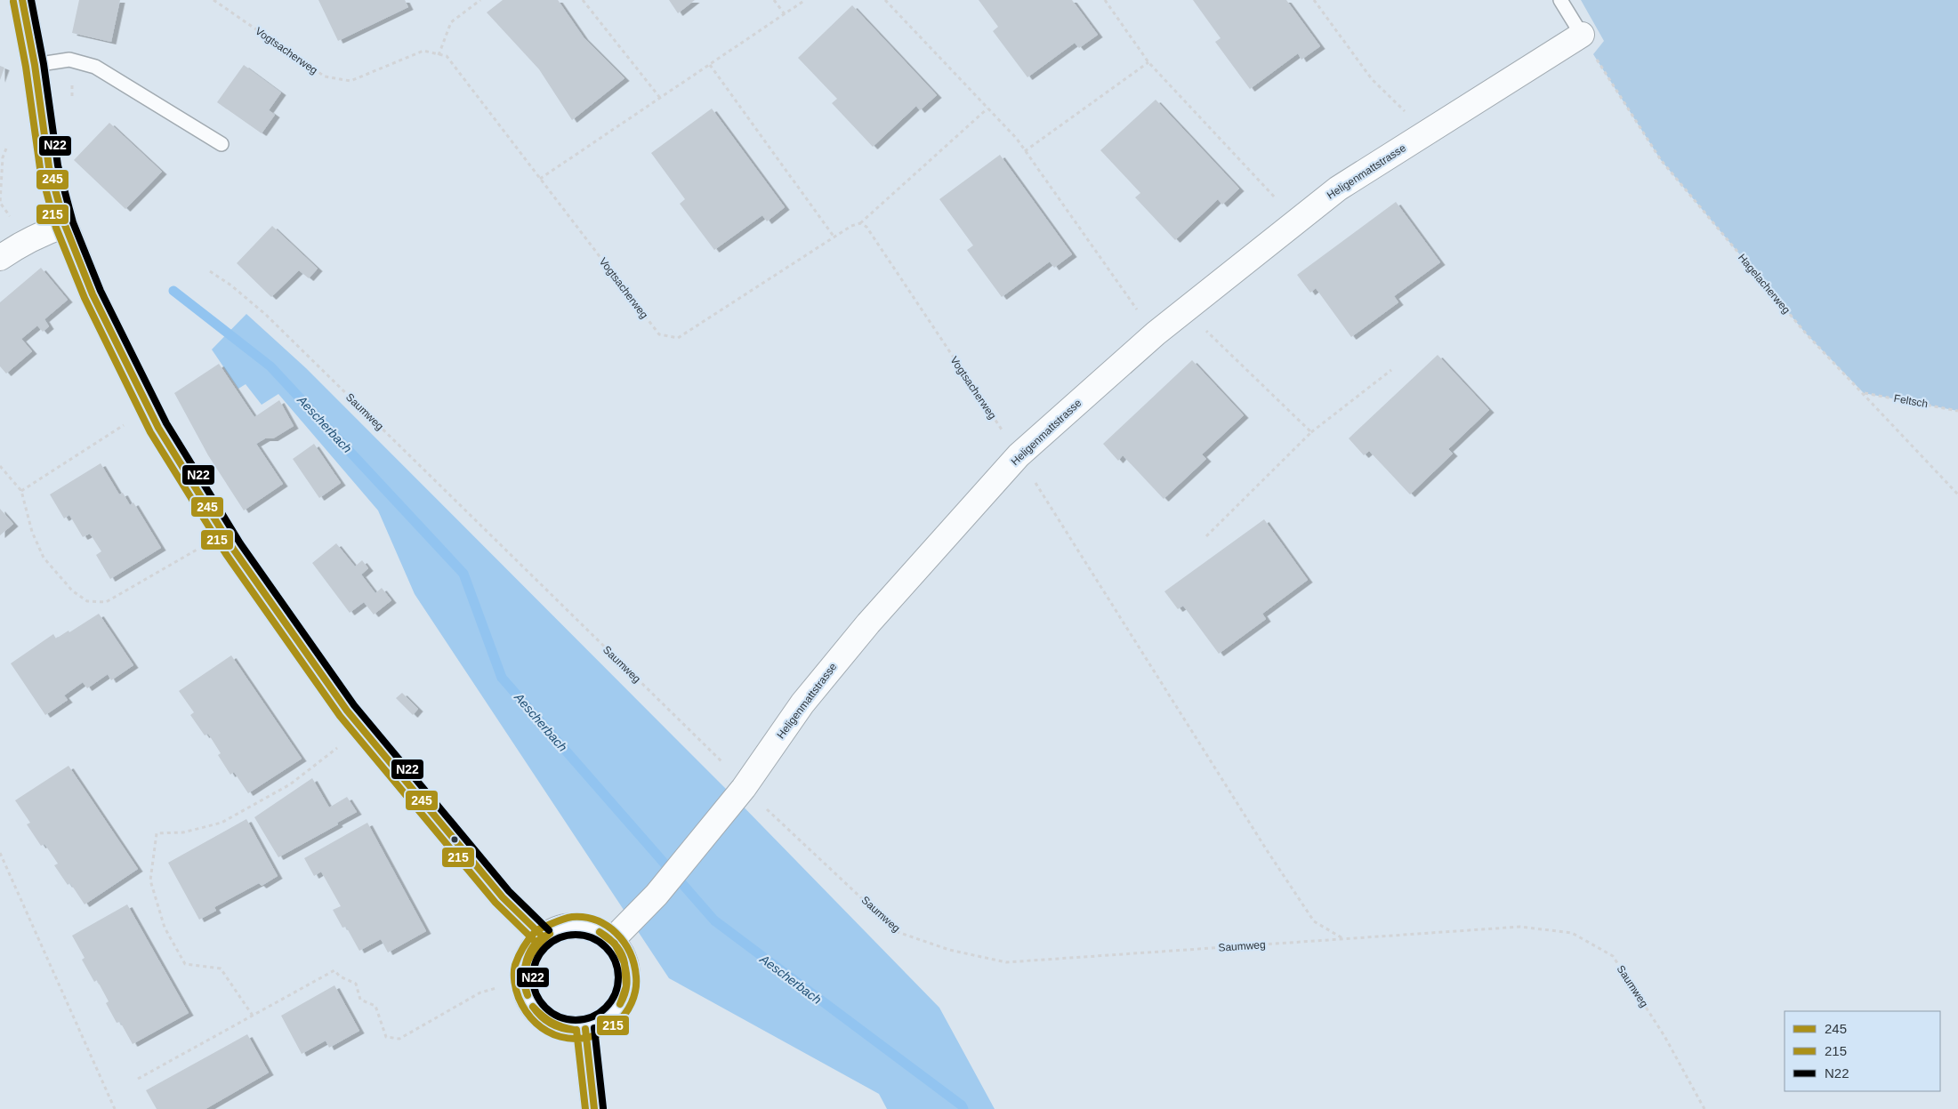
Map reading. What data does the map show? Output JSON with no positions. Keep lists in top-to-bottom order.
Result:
{
  "streets": {
    "street": ["Heligenmattstrasse"],
    "path": [
      "Vogtsacherweg",
      "Hagelacherweg",
      "Feltsch",
      "Saumweg"
    ]
  },
  "crossings": [
    ["Heligenmattstrasse", "Hagelacherweg"],
    ["Heligenmattstrasse", "Saumweg"],
    ["Hagelacherweg", "Feltsch"]
  ],
  "water": ["Aescherbach"],
  "lines": ["transit line 245", "transit line N22", "transit line 215"],
  "legend": ["245", "215", "N22"]
}
